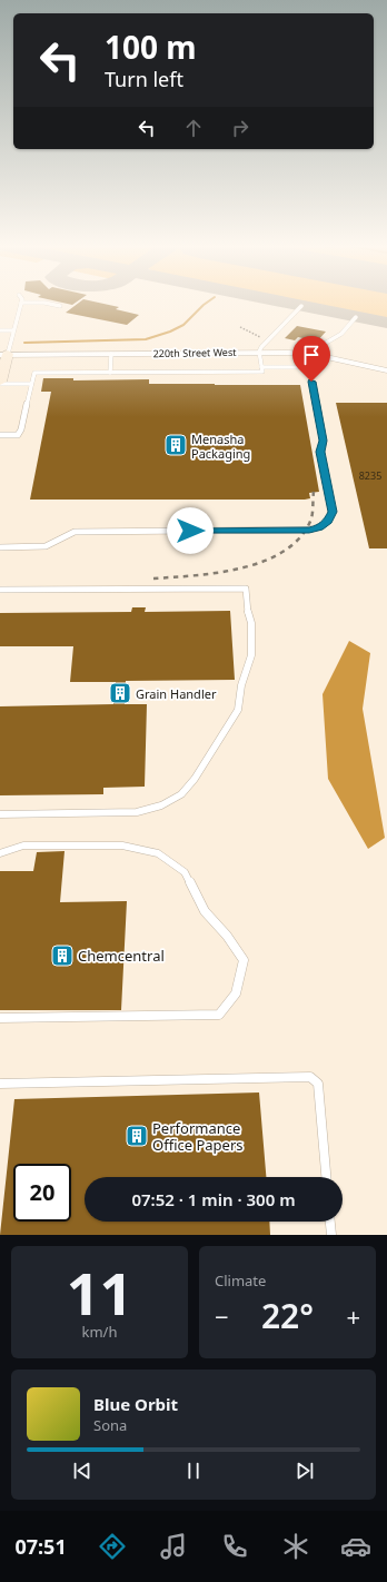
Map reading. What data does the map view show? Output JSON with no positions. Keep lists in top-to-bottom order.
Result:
{
  "streets": {
    "street": ["220th Street West"]
  },
  "places": {
    "building": [
      "Menasha Packaging",
      "Grain Handler",
      "Chemcentral",
      "Performance Office Papers"
    ]
  },
  "house_numbers": ["8235"],
  "page": {
    "turn": ["100 m", "Turn left"],
    "limit": "20",
    "trip": "07:52 · 1 min · 300 m",
    "tile": [
      ["11", "km/h"],
      "Climate"
    ],
    "heat": ["−", "22°", "+"],
    "song": ["Blue Orbit", "Sona"],
    "tabs": "07:51"
  }
}
